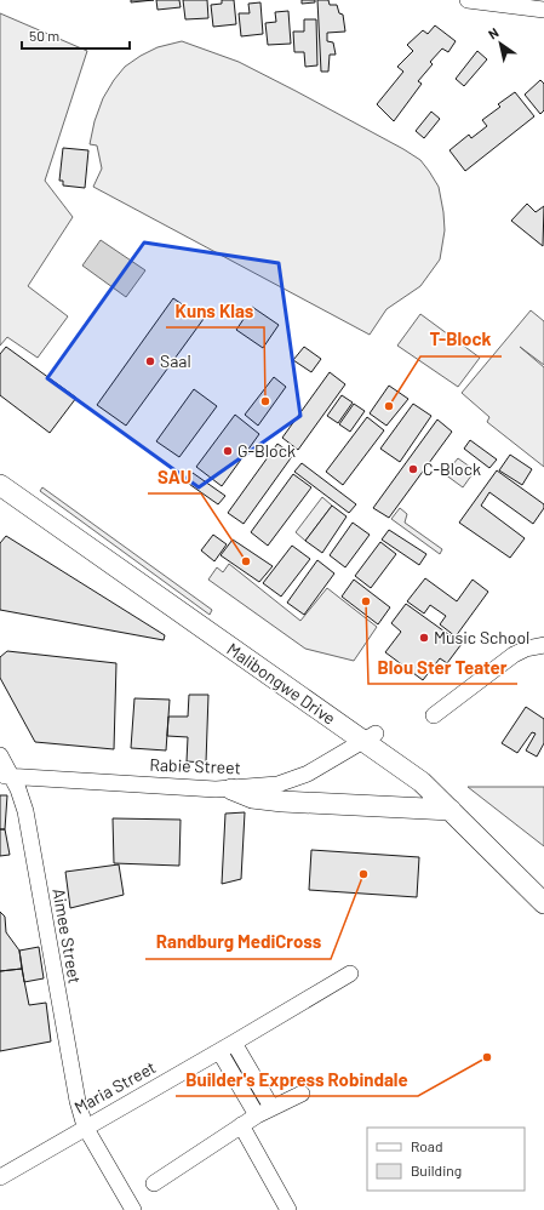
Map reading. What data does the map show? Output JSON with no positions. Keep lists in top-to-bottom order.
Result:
{
  "streets": {
    "main road": ["Malibongwe Drive"],
    "street": ["Rabie Street", "Aimee Street", "Maria Street"]
  },
  "crossings": [
    ["Malibongwe Drive", "Rabie Street"],
    ["Rabie Street", "Aimee Street"],
    ["Aimee Street", "Maria Street"]
  ],
  "places": [
    "Saal",
    "Kuns Klas",
    "T-Block",
    "G-Block",
    "C-Block",
    "SAU",
    "Blou Ster Teater",
    "Music School",
    "Randburg MediCross",
    "Builder's Express Robindale"
  ],
  "legend": ["Road", "Building"],
  "scale_bar": "50 m",
  "north": "top left"
}
